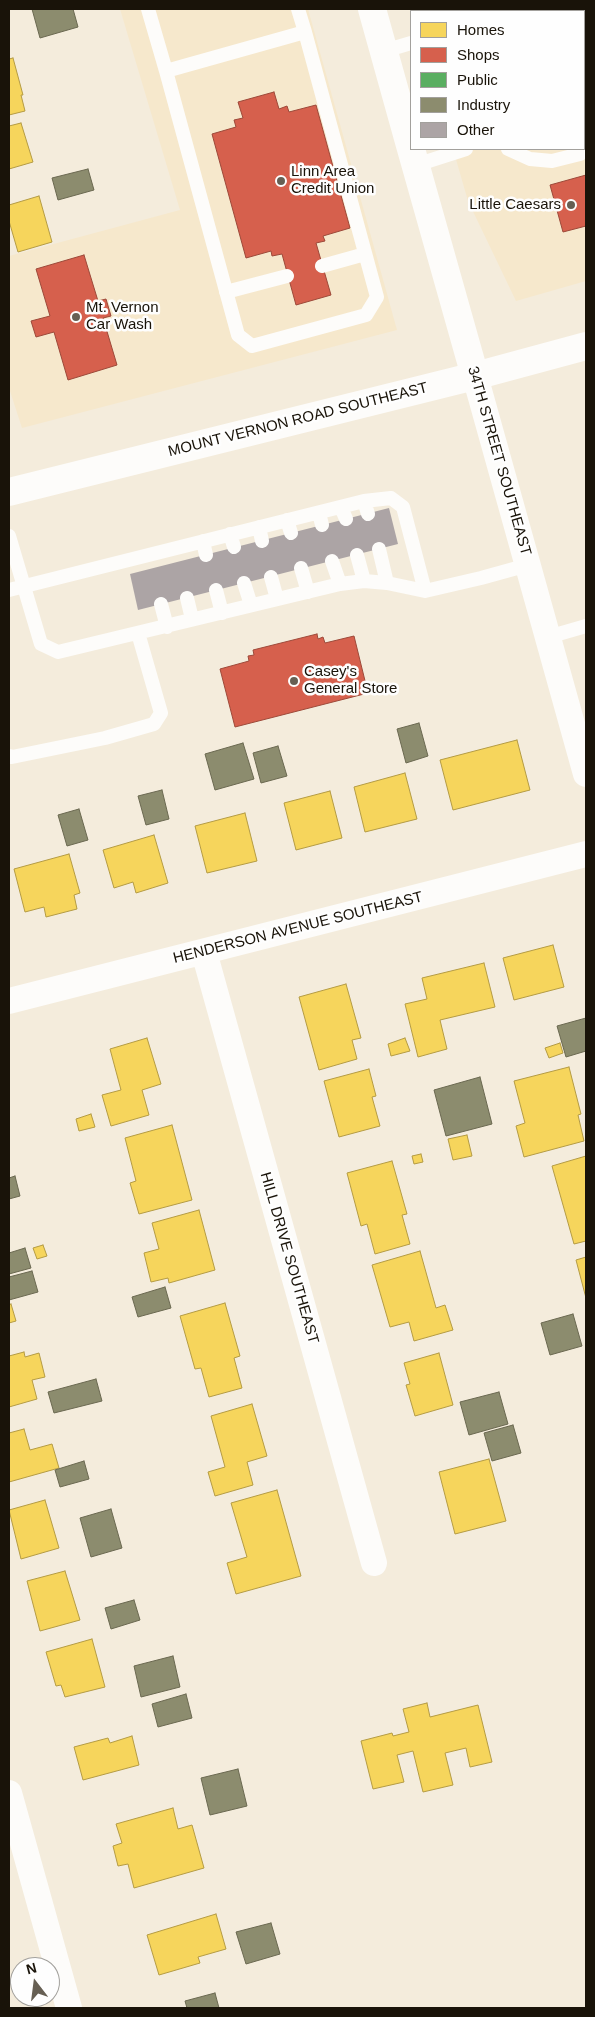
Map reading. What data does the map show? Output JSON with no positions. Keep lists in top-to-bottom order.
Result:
{
  "streets": {
    "main road": ["MOUNT VERNON ROAD SOUTHEAST", "34TH STREET SOUTHEAST"],
    "street": ["HENDERSON AVENUE SOUTHEAST", "HILL DRIVE SOUTHEAST"]
  },
  "crossings": [
    ["MOUNT VERNON ROAD SOUTHEAST", "34TH STREET SOUTHEAST"],
    ["HENDERSON AVENUE SOUTHEAST", "HILL DRIVE SOUTHEAST"]
  ],
  "places": [
    "Linn Area Credit Union",
    "Little Caesars",
    "Mt. Vernon Car Wash",
    "Casey's General Store"
  ],
  "legend": [
    "Homes",
    "Shops",
    "Public",
    "Industry",
    "Other"
  ],
  "north": "top"
}
